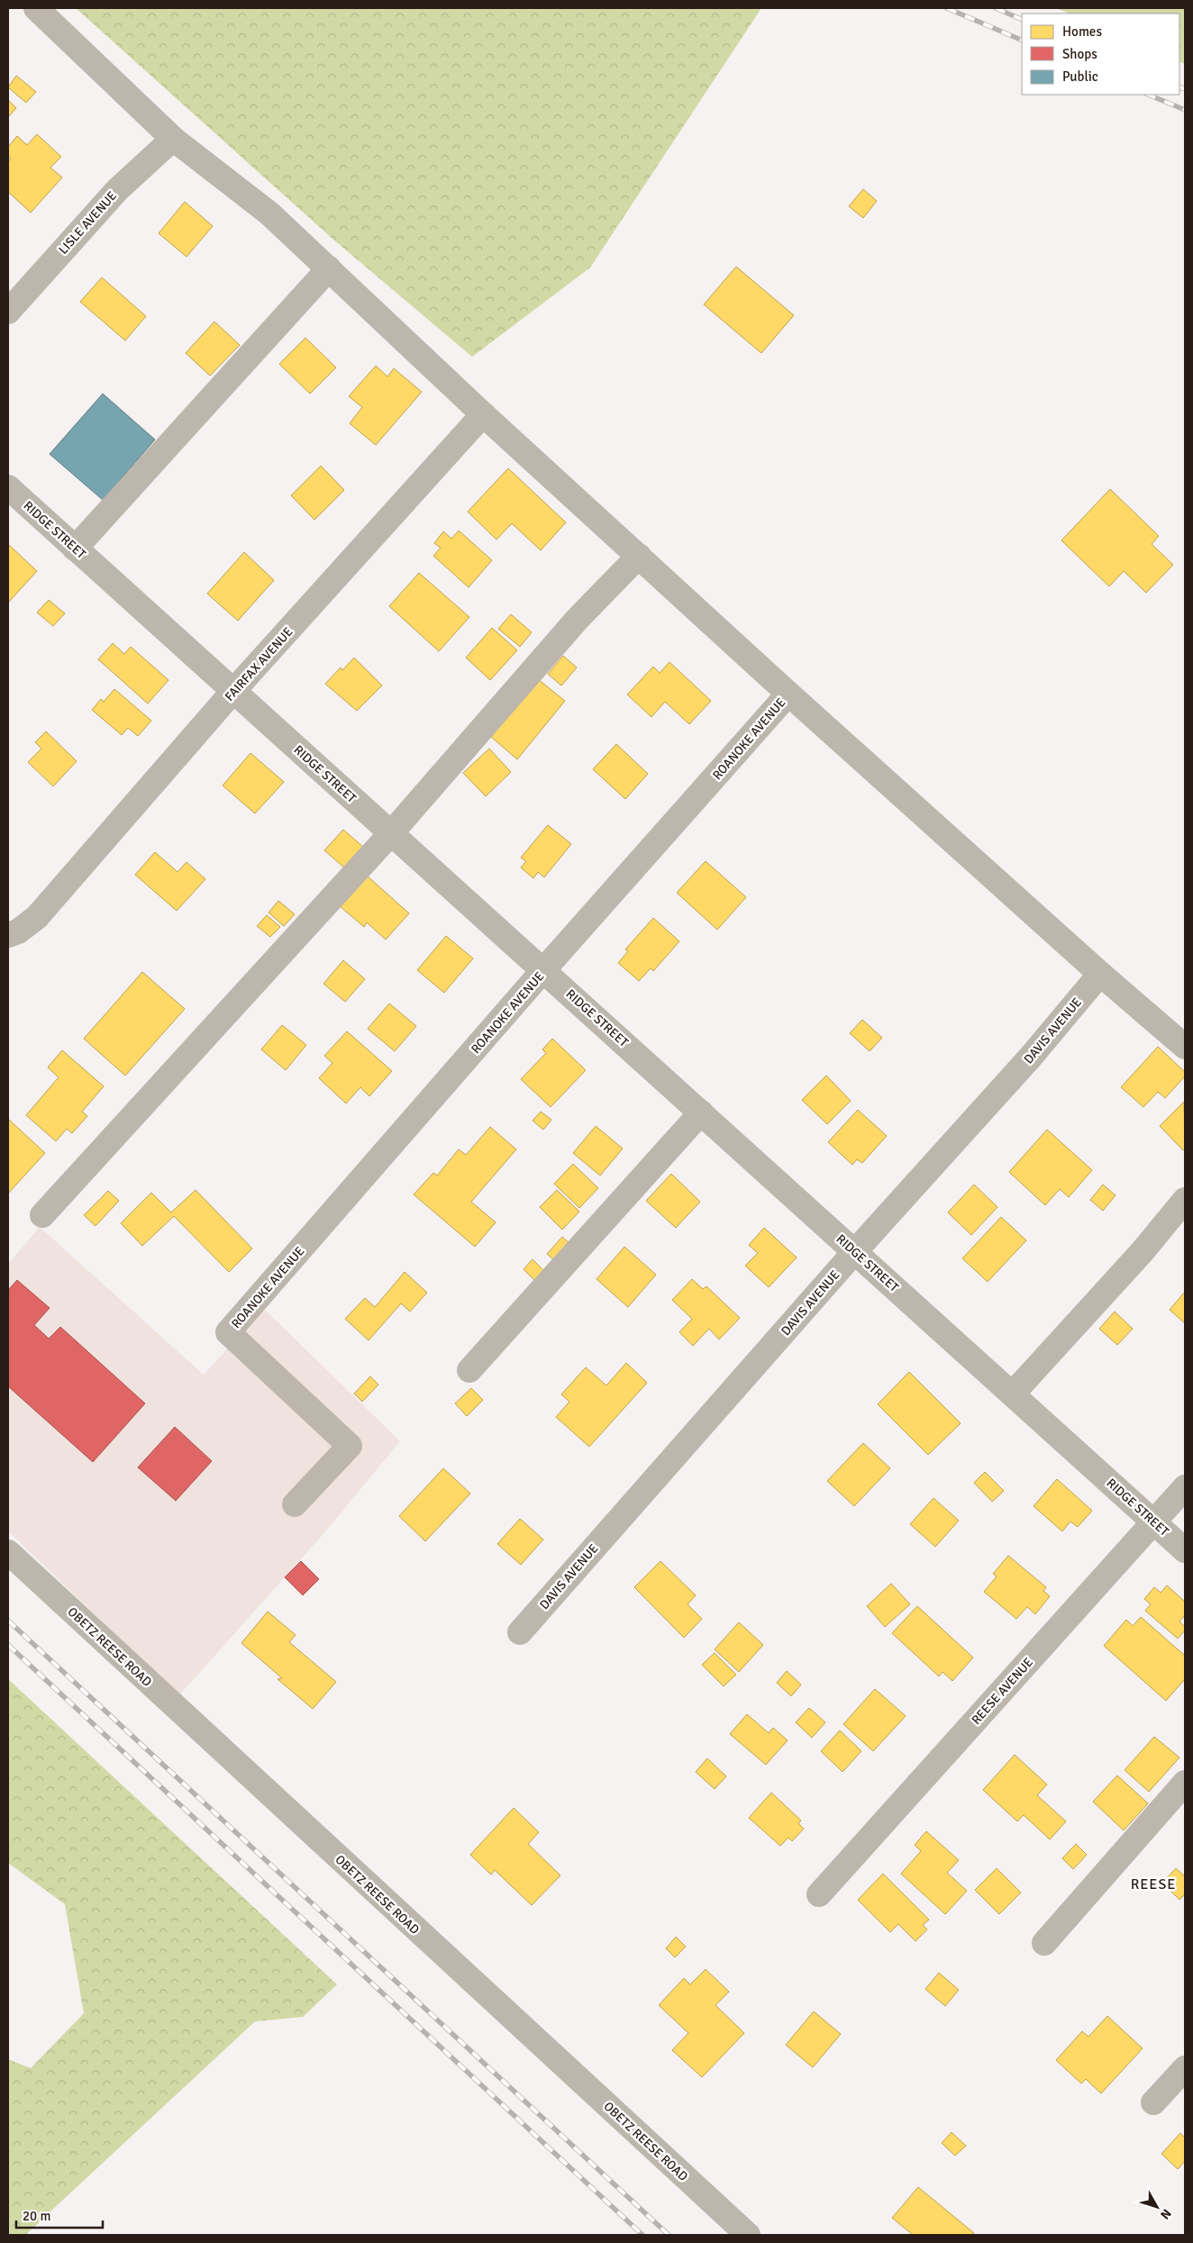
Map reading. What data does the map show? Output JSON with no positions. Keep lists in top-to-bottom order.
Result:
{
  "streets": {
    "street": [
      "LISLE AVENUE",
      "RIDGE STREET",
      "FAIRFAX AVENUE",
      "ROANOKE AVENUE",
      "DAVIS AVENUE",
      "OBETZ REESE ROAD",
      "REESE AVENUE"
    ]
  },
  "crossings": [
    ["RIDGE STREET", "FAIRFAX AVENUE"],
    ["RIDGE STREET", "ROANOKE AVENUE"],
    ["RIDGE STREET", "DAVIS AVENUE"],
    ["RIDGE STREET", "REESE AVENUE"]
  ],
  "districts": ["REESE"],
  "legend": ["Homes", "Shops", "Public"],
  "scale_bar": "20 m",
  "north": "bottom right"
}
